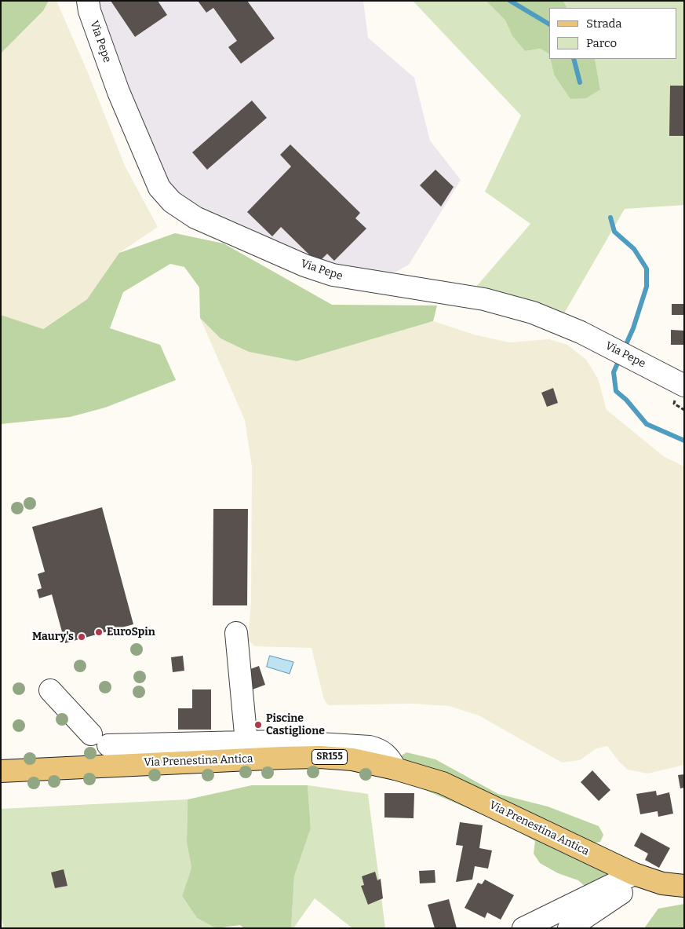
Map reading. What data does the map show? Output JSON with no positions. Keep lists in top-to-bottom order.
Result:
{
  "streets": {
    "main road": ["SR155", "Via Prenestina Antica"],
    "street": ["Via Pepe"]
  },
  "places": ["EuroSpin", "Maury's", "Piscine Castiglione"],
  "legend": ["Strada", "Parco"]
}
